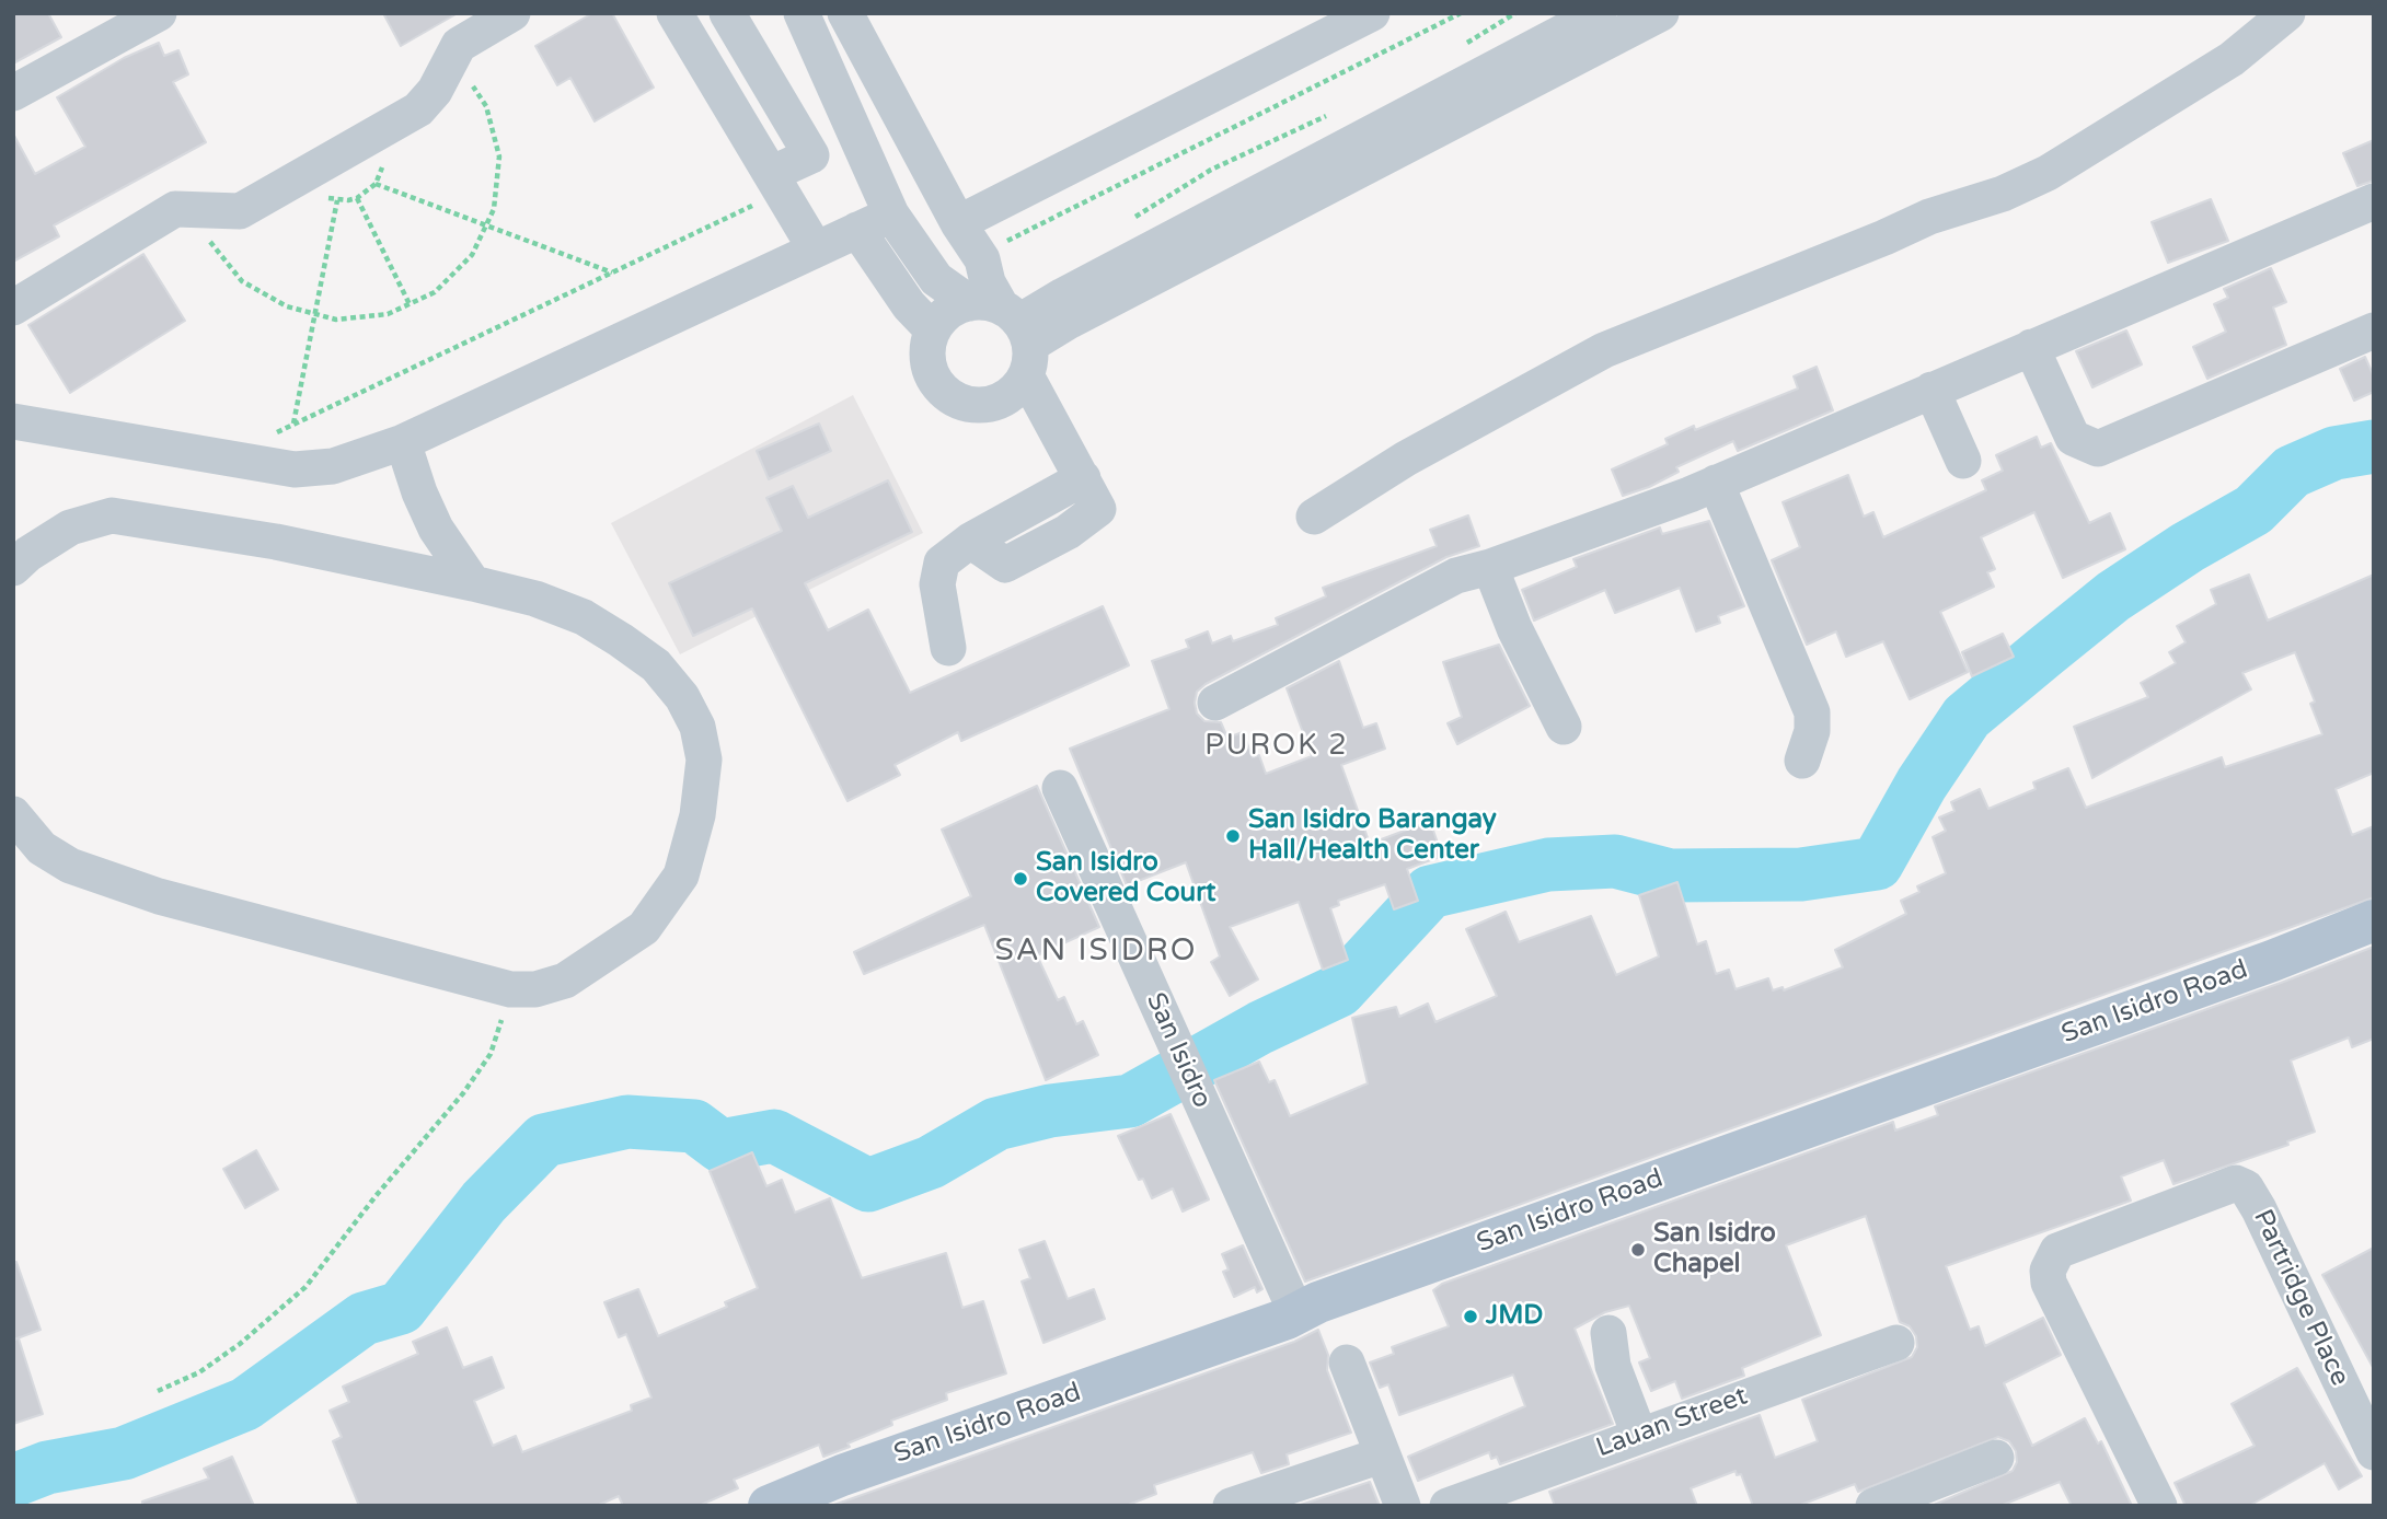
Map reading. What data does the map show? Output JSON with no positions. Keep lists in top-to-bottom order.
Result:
{
  "streets": {
    "main road": ["San Isidro Road"],
    "street": ["San Isidro", "Partridge Place", "Lauan Street"]
  },
  "crossings": [
    ["San Isidro Road", "San Isidro"]
  ],
  "districts": ["PUROK 2", "SAN ISIDRO"],
  "places": [
    "San Isidro Barangay Hall/Health Center",
    "San Isidro Covered Court",
    "San Isidro Chapel",
    "JMD"
  ]
}
